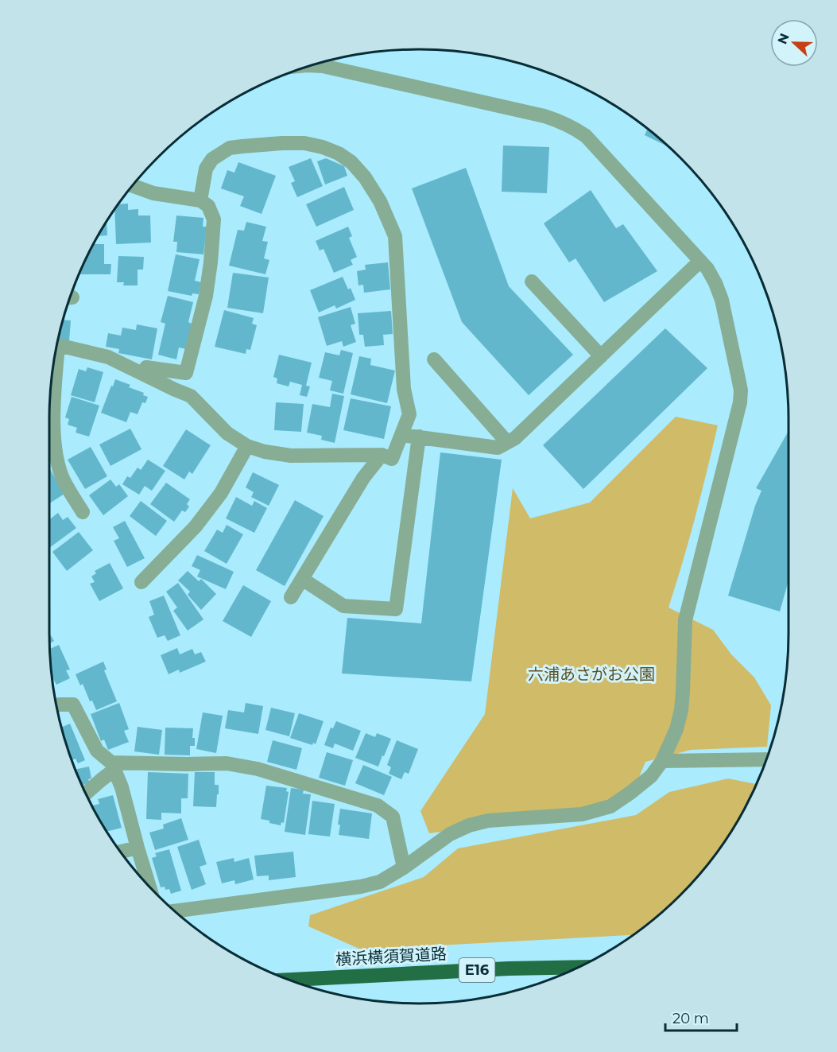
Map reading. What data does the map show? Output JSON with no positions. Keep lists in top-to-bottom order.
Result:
{
  "streets": {
    "highway": ["横浜横須賀道路", "E16"]
  },
  "parks": ["六浦あさがお公園"],
  "scale_bar": "20 m",
  "north": "left"
}
